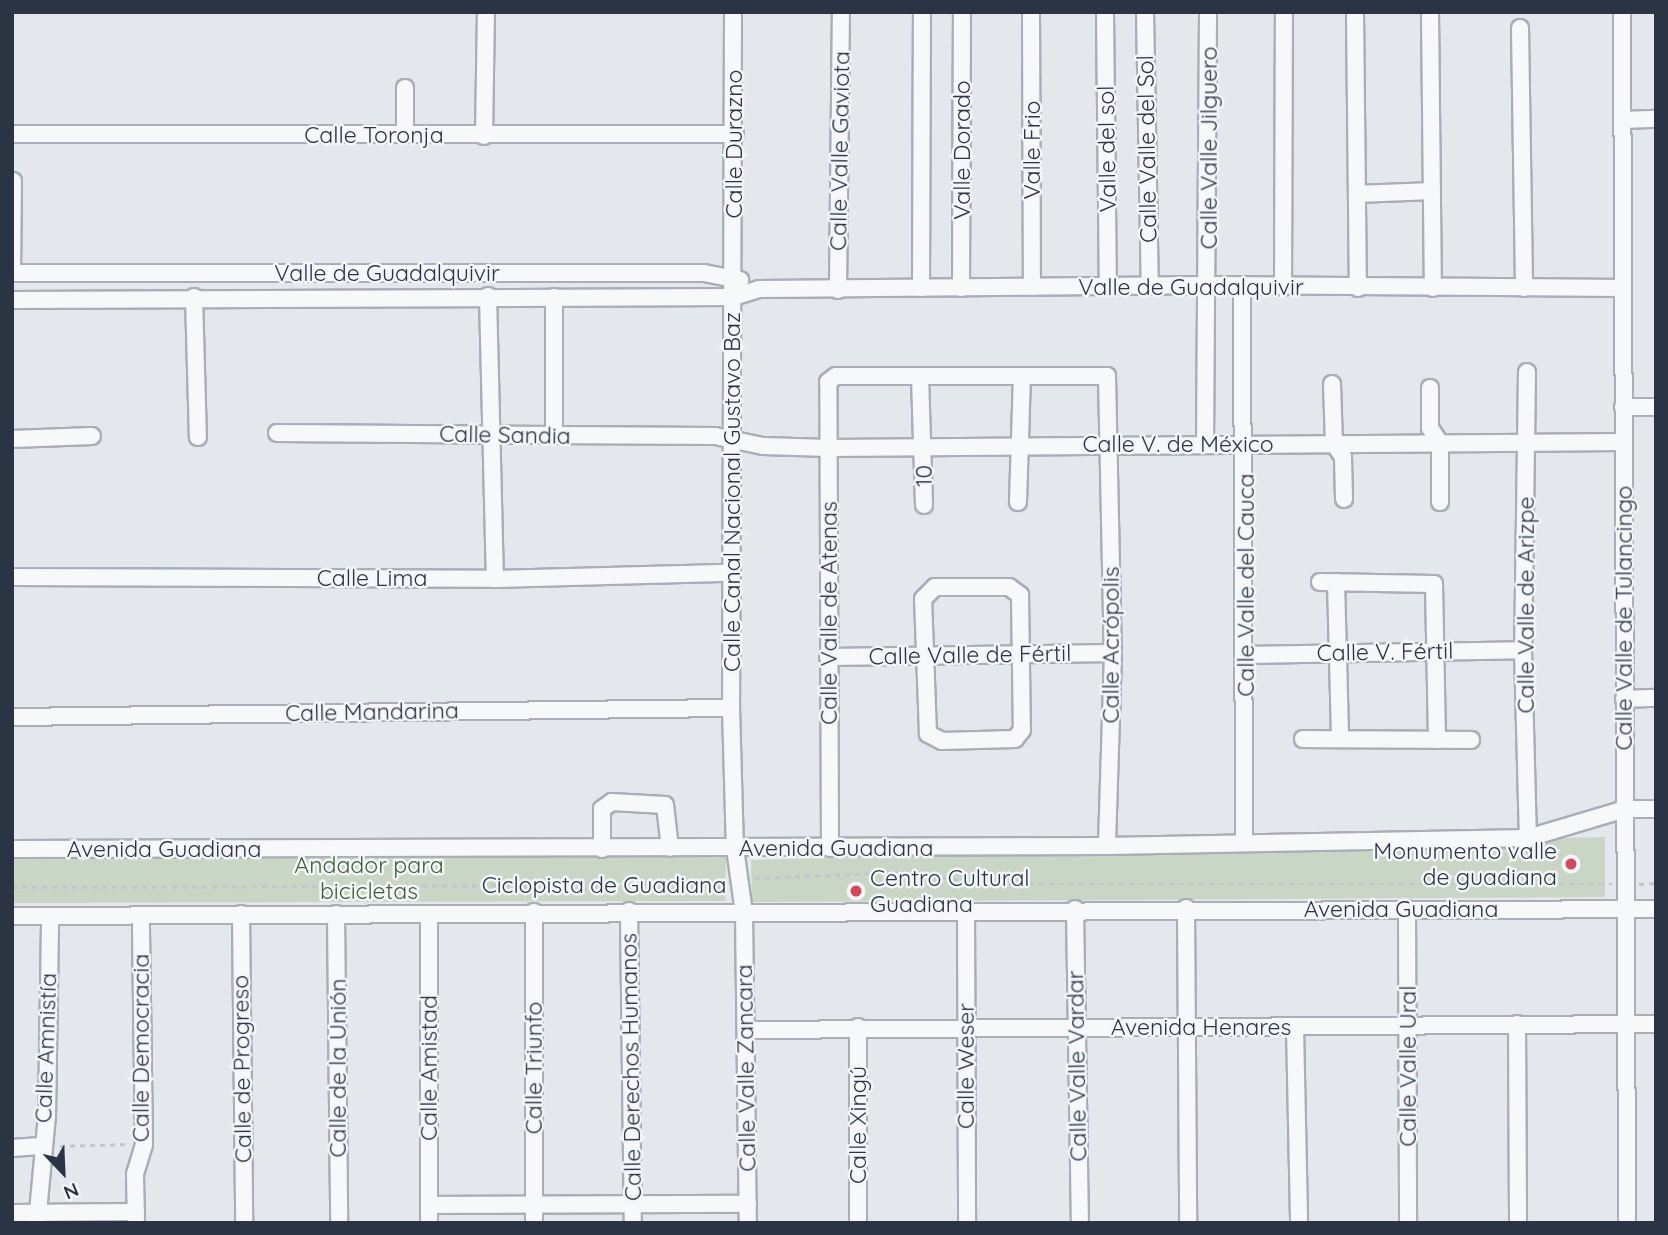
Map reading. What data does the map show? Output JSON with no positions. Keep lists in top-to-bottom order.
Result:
{
  "streets": {
    "street": [
      "Calle Toronja",
      "Calle Durazno",
      "Calle Valle Jilguero",
      "Valle del sol",
      "Calle Valle del Sol",
      "Valle Dorado",
      "Valle Frio",
      "Calle Valle Gaviota",
      "Valle de Guadalquivir",
      "Calle Sandia",
      "Calle V. de México",
      "10",
      "Calle Canal Nacional Gustavo Baz",
      "Calle Lima",
      "Calle Valle del Cauca",
      "Calle Valle de Arizpe",
      "Calle Valle de Atenas",
      "Calle Valle de Tulancingo",
      "Calle Acrópolis",
      "Calle V. Fértil",
      "Calle Valle de Fértil",
      "Calle Mandarina",
      "Avenida Guadiana",
      "Avenida Henares",
      "Calle Amnistía",
      "Calle Democracia",
      "Calle Weser",
      "Calle Valle Vardar",
      "Calle Valle Ural",
      "Calle Derechos Humanos",
      "Calle de la Unión",
      "Calle Amistad",
      "Calle Triunfo",
      "Calle Valle Zancara",
      "Calle de Progreso",
      "Calle Xingú"
    ],
    "path": ["Ciclopista de Guadiana"]
  },
  "crossings": [
    ["Calle Toronja", "Calle Durazno"],
    ["Calle Durazno", "Valle de Guadalquivir"],
    ["Calle Durazno", "Calle Canal Nacional Gustavo Baz"],
    ["Calle Valle Jilguero", "Valle de Guadalquivir"],
    ["Valle del sol", "Valle de Guadalquivir"],
    ["Calle Valle del Sol", "Valle de Guadalquivir"],
    ["Valle Dorado", "Valle de Guadalquivir"],
    ["Valle Frio", "Valle de Guadalquivir"],
    ["Calle Valle Gaviota", "Valle de Guadalquivir"],
    ["Valle de Guadalquivir", "Calle Canal Nacional Gustavo Baz"],
    ["Valle de Guadalquivir", "Calle Valle del Cauca"],
    ["Valle de Guadalquivir", "Calle Valle de Tulancingo"],
    ["Calle Sandia", "Calle V. de México"],
    ["Calle Sandia", "Calle Canal Nacional Gustavo Baz"],
    ["Calle V. de México", "10"],
    ["Calle V. de México", "Calle Canal Nacional Gustavo Baz"],
    ["Calle V. de México", "Calle Valle del Cauca"],
    ["Calle V. de México", "Calle Valle de Arizpe"],
    ["Calle V. de México", "Calle Valle de Atenas"],
    ["Calle V. de México", "Calle Valle de Tulancingo"],
    ["Calle V. de México", "Calle Acrópolis"],
    ["10", "Calle Valle de Atenas"],
    ["Calle Canal Nacional Gustavo Baz", "Calle Lima"],
    ["Calle Canal Nacional Gustavo Baz", "Calle Mandarina"],
    ["Calle Valle del Cauca", "Calle V. Fértil"],
    ["Calle Valle del Cauca", "Avenida Guadiana"],
    ["Calle Valle de Arizpe", "Calle V. Fértil"],
    ["Calle Valle de Arizpe", "Avenida Guadiana"],
    ["Calle Valle de Atenas", "Calle Valle de Fértil"],
    ["Calle Valle de Atenas", "Avenida Guadiana"],
    ["Calle Valle de Tulancingo", "Avenida Guadiana"],
    ["Calle Valle de Tulancingo", "Ciclopista de Guadiana"],
    ["Calle Valle de Tulancingo", "Avenida Henares"],
    ["Calle Acrópolis", "Calle Valle de Fértil"],
    ["Calle Acrópolis", "Avenida Guadiana"],
    ["Avenida Guadiana", "Calle Amnistía"],
    ["Avenida Guadiana", "Calle Democracia"],
    ["Avenida Guadiana", "Calle Weser"],
    ["Avenida Guadiana", "Calle Valle Vardar"],
    ["Avenida Guadiana", "Calle Valle Ural"],
    ["Avenida Guadiana", "Calle Derechos Humanos"],
    ["Avenida Guadiana", "Calle de la Unión"],
    ["Avenida Guadiana", "Calle Amistad"],
    ["Avenida Guadiana", "Calle Triunfo"],
    ["Avenida Guadiana", "Calle Valle Zancara"],
    ["Avenida Guadiana", "Calle de Progreso"],
    ["Avenida Henares", "Calle Weser"],
    ["Avenida Henares", "Calle Valle Vardar"],
    ["Avenida Henares", "Calle Valle Ural"],
    ["Avenida Henares", "Calle Valle Zancara"],
    ["Avenida Henares", "Calle Xingú"]
  ],
  "parks": ["Andador para bicicletas"],
  "places": ["Monumento valle de guadiana", "Centro Cultural Guadiana"],
  "north": "bottom right"
}
